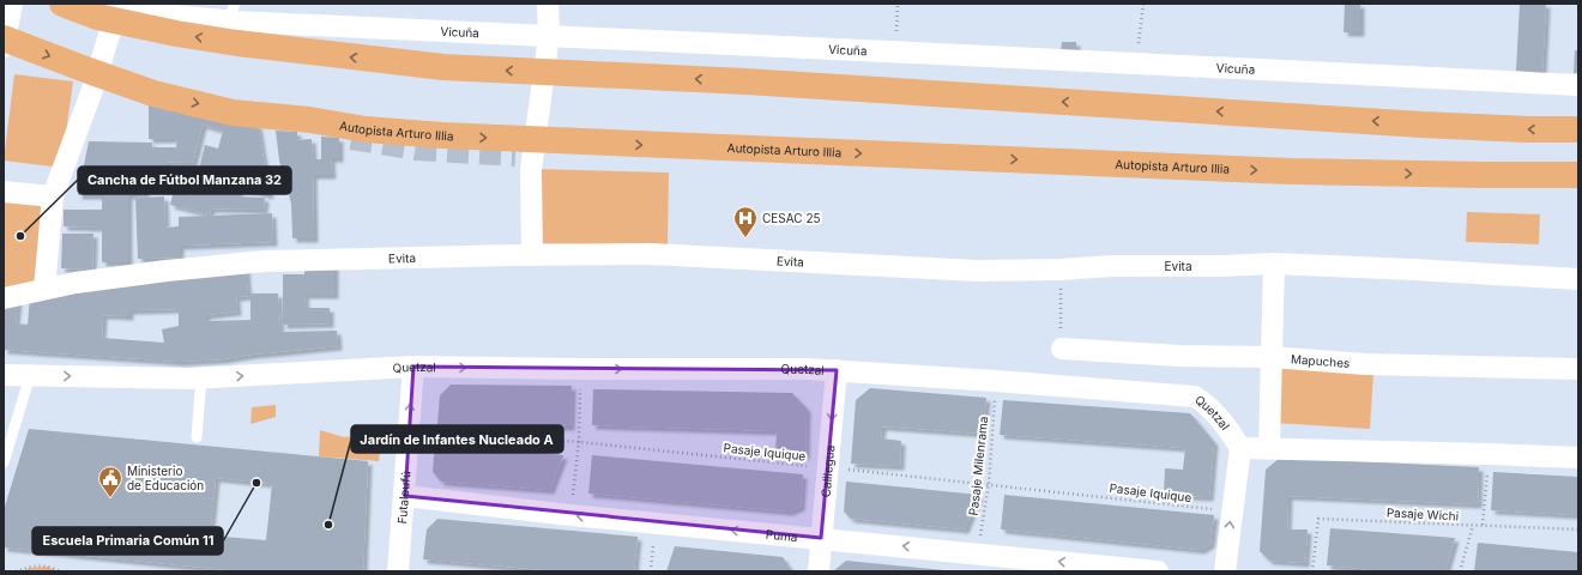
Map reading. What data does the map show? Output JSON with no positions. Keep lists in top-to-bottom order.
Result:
{
  "streets": {
    "highway": ["Autopista Arturo Illia"],
    "street": [
      "Vicuña",
      "Evita",
      "Mapuches",
      "Quetzal",
      "Calilegua",
      "Futaleufú",
      "Puma"
    ],
    "path": ["Pasaje Iquique", "Pasaje Milenrama", "Pasaje Wichi"]
  },
  "crossings": [
    ["Quetzal", "Pasaje Milenrama"],
    ["Quetzal", "Calilegua"],
    ["Quetzal", "Futaleufú"],
    ["Pasaje Iquique", "Pasaje Milenrama"],
    ["Pasaje Iquique", "Calilegua"],
    ["Pasaje Iquique", "Futaleufú"],
    ["Pasaje Milenrama", "Puma"],
    ["Calilegua", "Puma"],
    ["Futaleufú", "Puma"]
  ],
  "one_way": ["Quetzal", "Calilegua", "Puma"],
  "places": {
    "other": ["Cancha de Fútbol Manzana 32", "Escuela Primaria Común 11", "Jardín de Infantes Nucleado A"],
    "hospital": ["CESAC 25"],
    "public building": ["Ministerio de Educación"]
  }
}
